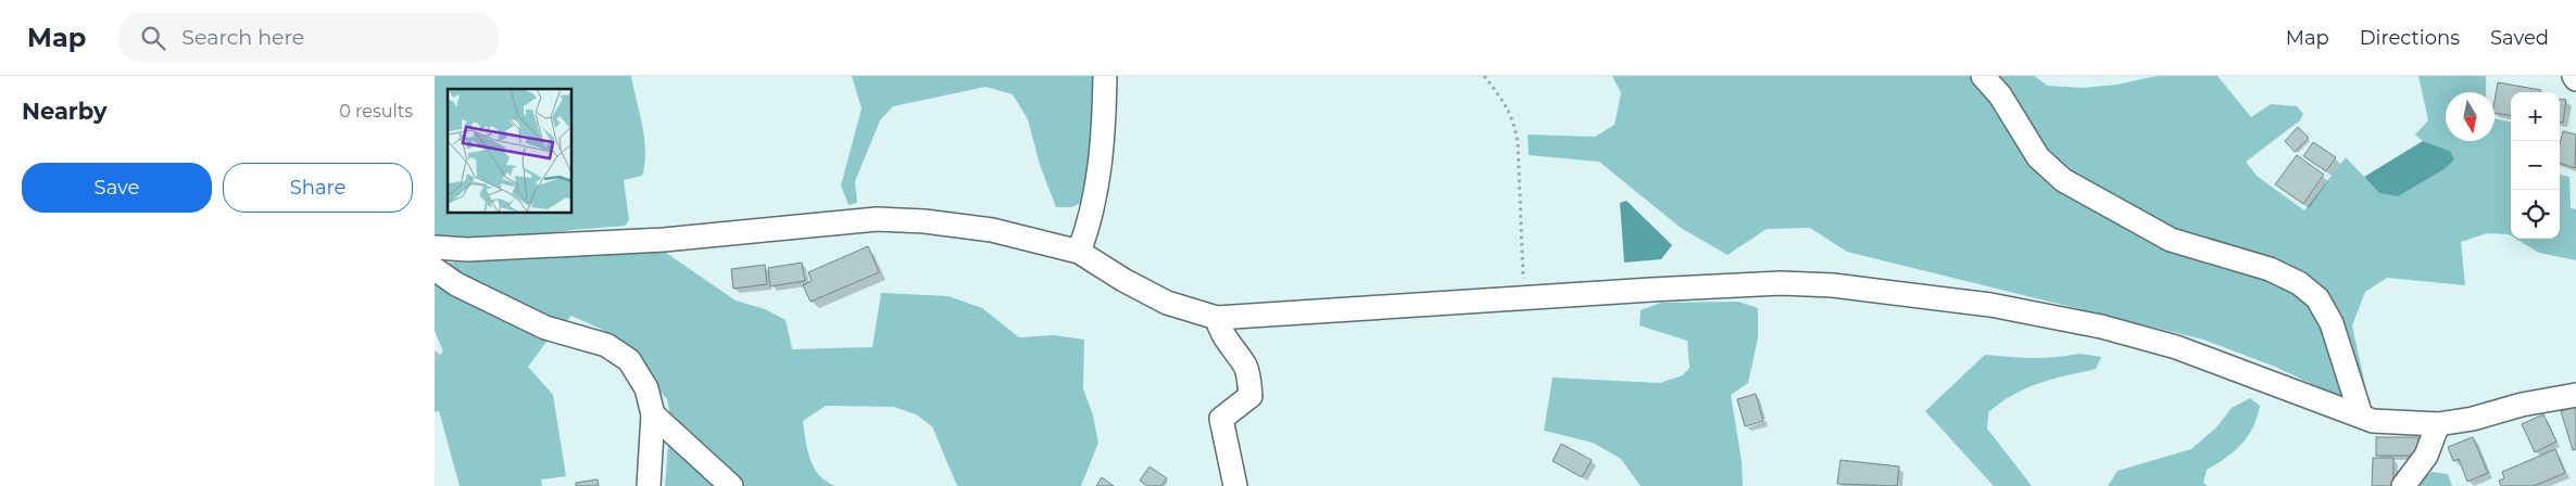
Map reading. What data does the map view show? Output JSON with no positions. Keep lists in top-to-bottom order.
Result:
{
  "north": "bottom",
  "page": {
    "header": "Map",
    "search": "Search here",
    "nav": ["Map", "Directions", "Saved"],
    "heading": ["Nearby", "0 results"],
    "map_buttons": ["+", "−"],
    "buttons": ["Save", "Share"]
  }
}
